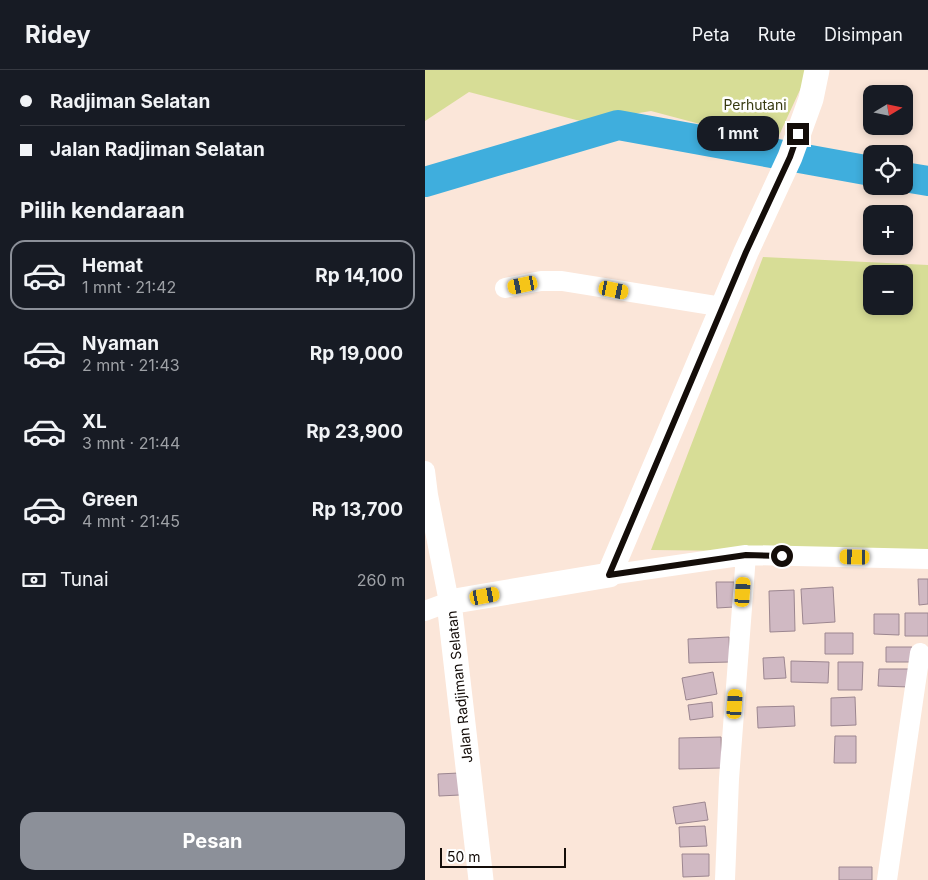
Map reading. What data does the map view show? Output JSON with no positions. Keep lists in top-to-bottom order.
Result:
{
  "streets": {
    "street": ["Jalan Radjiman Selatan"]
  },
  "parks": ["Perhutani"],
  "scale_bar": "50 m",
  "north": "right",
  "page": {
    "header": "Ridey",
    "nav": ["Peta", "Rute", "Disimpan"],
    "banner": ["Radjiman Selatan", "Jalan Radjiman Selatan"],
    "map_buttons": ["+", "−"],
    "bubble": "1 mnt",
    "heading": "Pilih kendaraan",
    "list": [
      {
        "name": "Hemat",
        "note": "1 mnt · 21:42",
        "value": "Rp 14,100"
      },
      {
        "name": "Nyaman",
        "note": "2 mnt · 21:43",
        "value": "Rp 19,000"
      },
      {
        "name": "XL",
        "note": "3 mnt · 21:44",
        "value": "Rp 23,900"
      },
      {
        "name": "Green",
        "note": "4 mnt · 21:45",
        "value": "Rp 13,700"
      }
    ],
    "pay": ["Tunai", "260 m"],
    "buttons": "Pesan",
    "scale": "50 m"
  }
}
